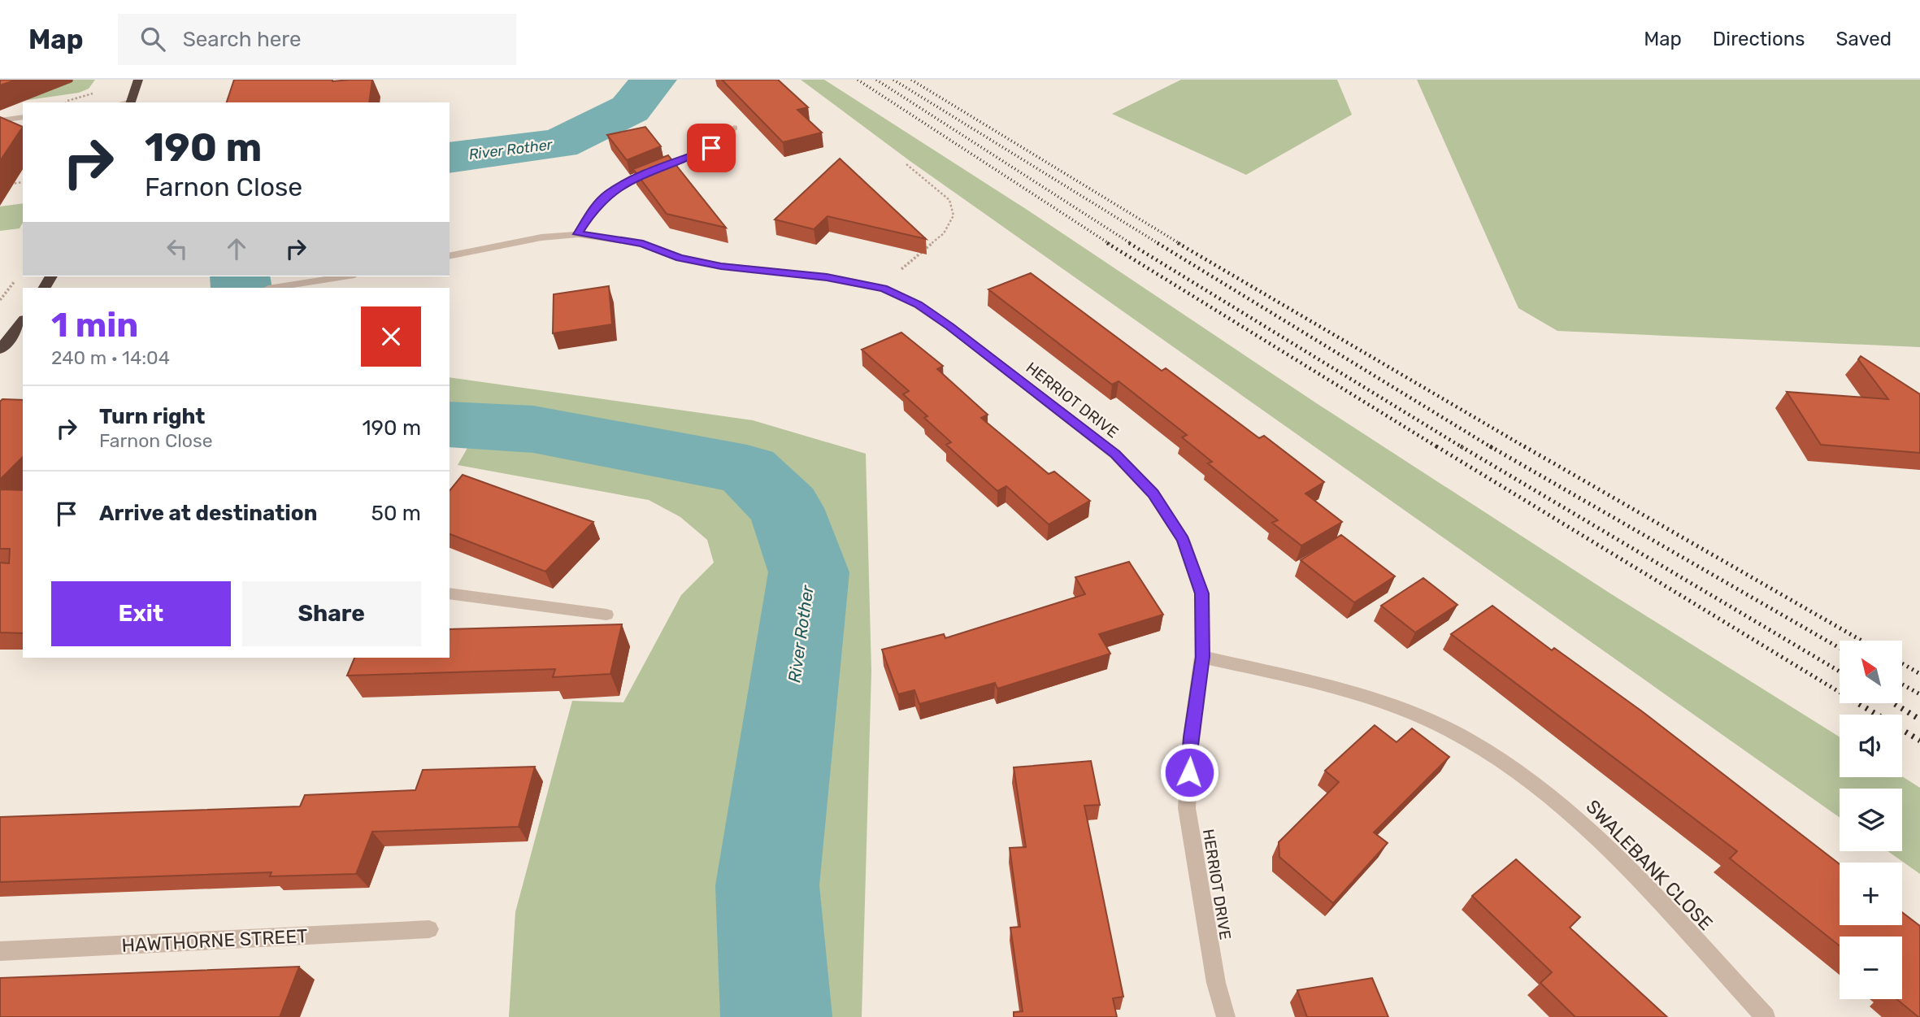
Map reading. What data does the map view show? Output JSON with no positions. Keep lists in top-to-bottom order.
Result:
{
  "streets": {
    "street": ["HERRIOT DRIVE", "SWALEBANK CLOSE", "HAWTHORNE STREET"]
  },
  "crossings": [
    ["HERRIOT DRIVE", "SWALEBANK CLOSE"]
  ],
  "water": ["River Rother"],
  "north": "top left",
  "page": {
    "header": "Map",
    "search": "Search here",
    "nav": ["Map", "Directions", "Saved"],
    "turn": ["190 m", "Farnon Close"],
    "heading": ["1 min", "240 m · 14:04"],
    "list": [
      {
        "name": "Turn right",
        "note": "Farnon Close",
        "value": "190 m"
      },
      {
        "name": "Arrive at destination",
        "value": "50 m"
      }
    ],
    "buttons": ["Exit", "Share"],
    "map_buttons": ["+", "−"]
  }
}
